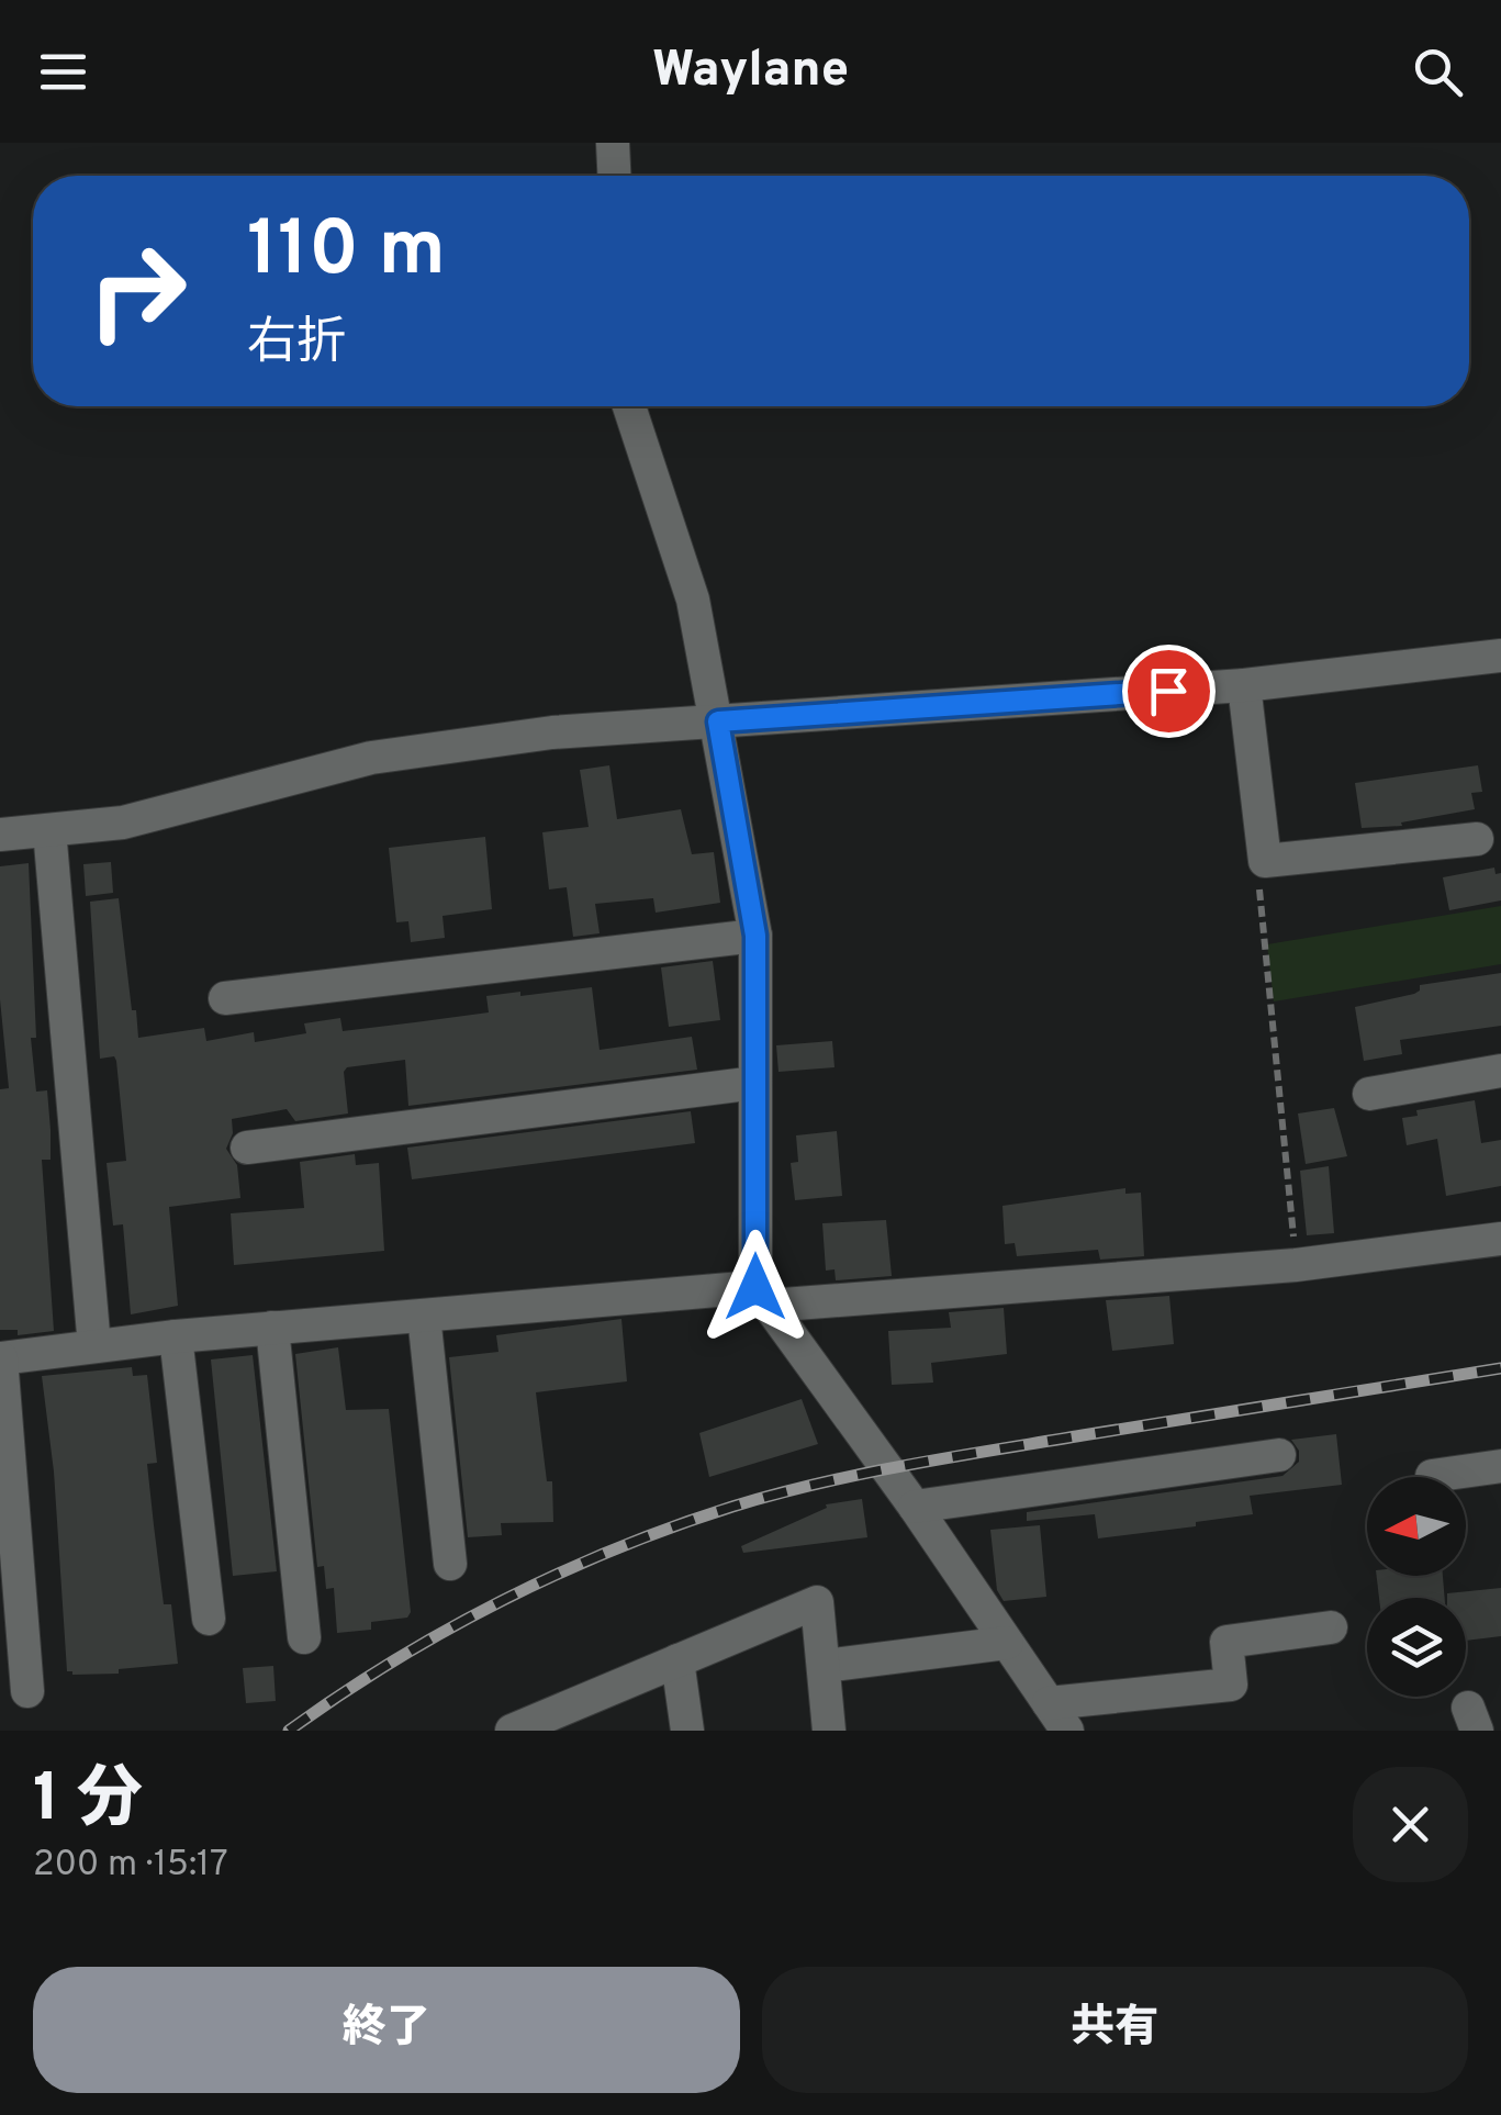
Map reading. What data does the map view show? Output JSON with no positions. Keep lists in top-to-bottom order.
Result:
{
  "north": "left",
  "page": {
    "header": "Waylane",
    "turn": ["110 m", "右折"],
    "heading": ["1 分", "200 m · 15:17"],
    "buttons": ["終了", "共有"]
  }
}
